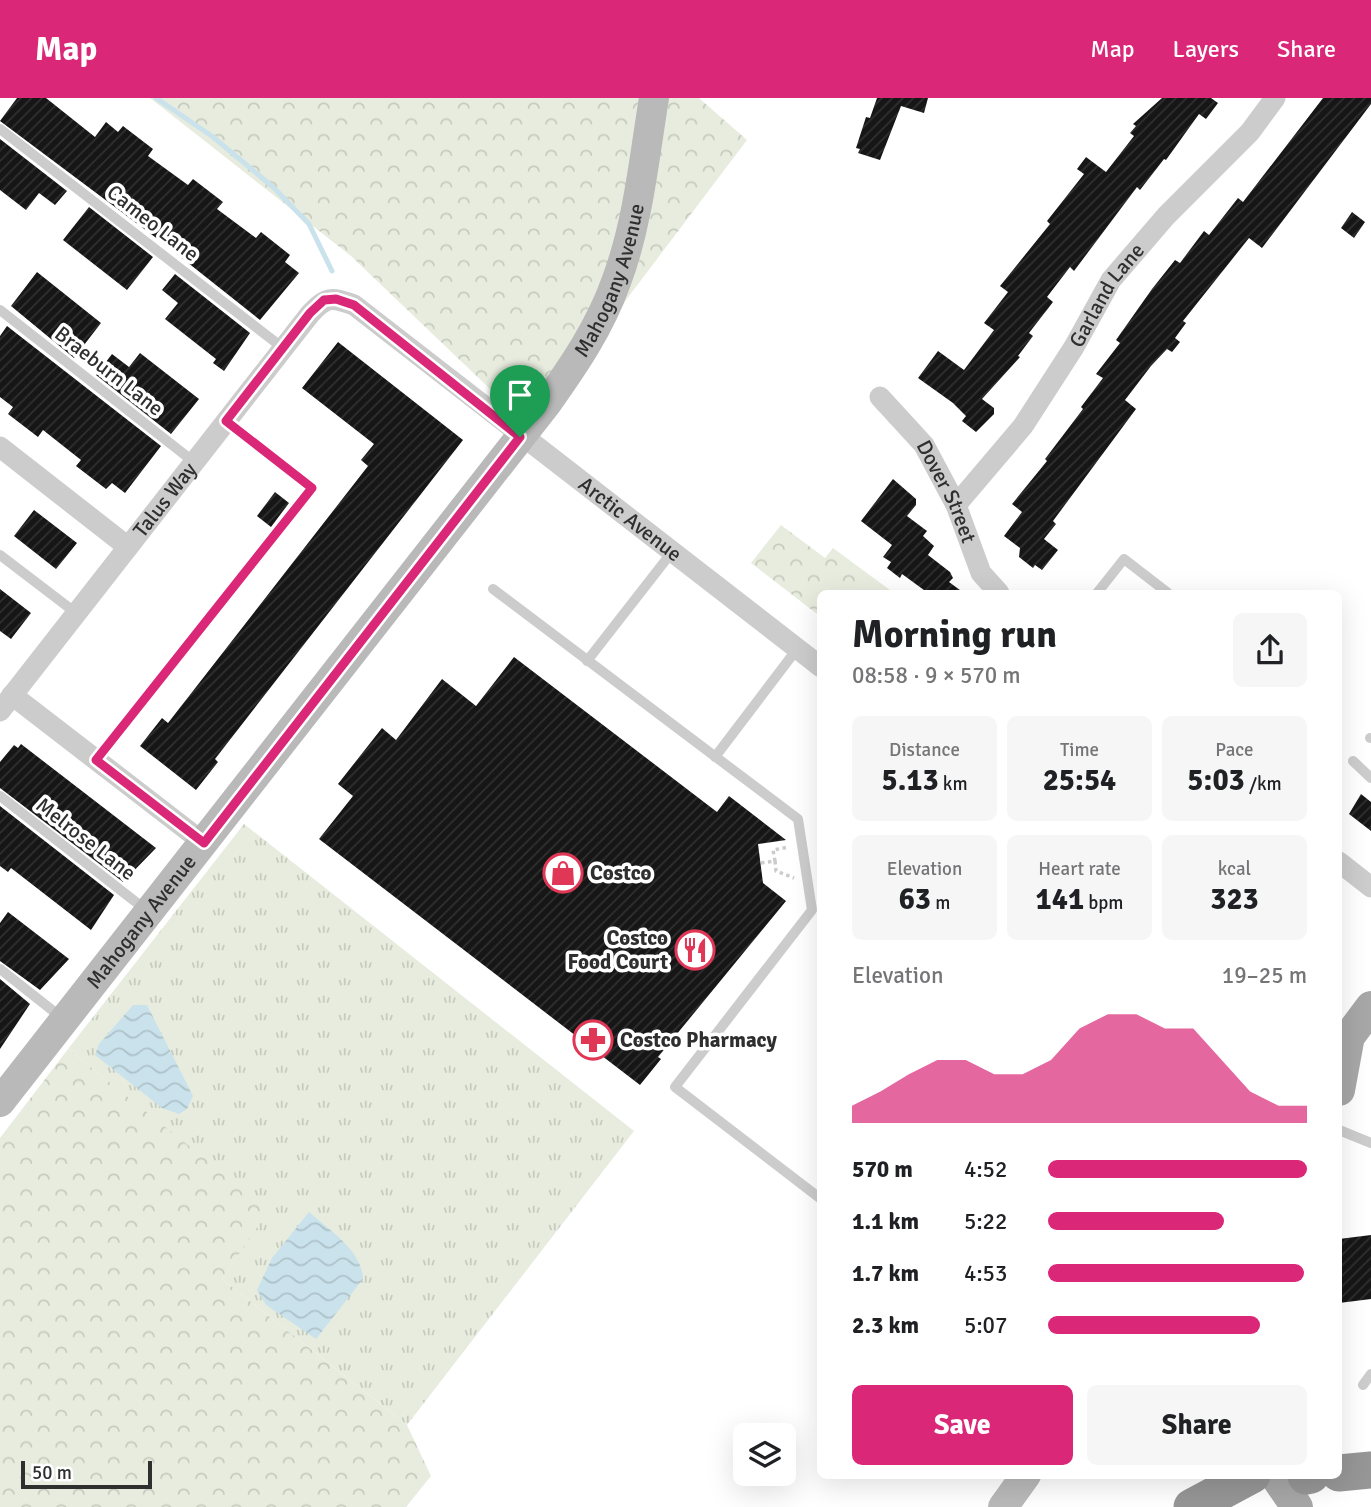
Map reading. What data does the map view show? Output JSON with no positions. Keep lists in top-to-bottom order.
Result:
{
  "streets": {
    "street": [
      "Mahogany Avenue",
      "Garland Lane",
      "Dover Street",
      "Talus Way",
      "Arctic Avenue"
    ],
    "lane": ["Cameo Lane", "Braeburn Lane", "Melrose Lane"]
  },
  "crossings": [
    ["Cameo Lane", "Talus Way"],
    ["Mahogany Avenue", "Arctic Avenue"],
    ["Mahogany Avenue", "Melrose Lane"],
    ["Garland Lane", "Dover Street"],
    ["Braeburn Lane", "Talus Way"],
    ["Talus Way", "Arctic Avenue"]
  ],
  "places": {
    "shop": ["Costco"],
    "restaurant": ["Costco Food Court"],
    "pharmacy": ["Costco Pharmacy"]
  },
  "scale_bar": "50 m",
  "page": {
    "header": "Map",
    "nav": ["Map", "Layers", "Share"],
    "heading": ["Morning run", "08:58 · 9 × 570 m"],
    "stats": [
      ["Distance", "5.13 km"],
      ["Time", "25:54"],
      ["Pace", "5:03 /km"],
      ["Elevation", "63 m"],
      ["Heart rate", "141 bpm"],
      ["kcal", "323"]
    ],
    "chart": ["Elevation", "19–25 m"],
    "list": [
      {
        "name": "570 m",
        "note": "4:52"
      },
      {
        "name": "1.1 km",
        "note": "5:22"
      },
      {
        "name": "1.7 km",
        "note": "4:53"
      },
      {
        "name": "2.3 km",
        "note": "5:07"
      }
    ],
    "buttons": ["Save", "Share"],
    "scale": "50 m"
  }
}
